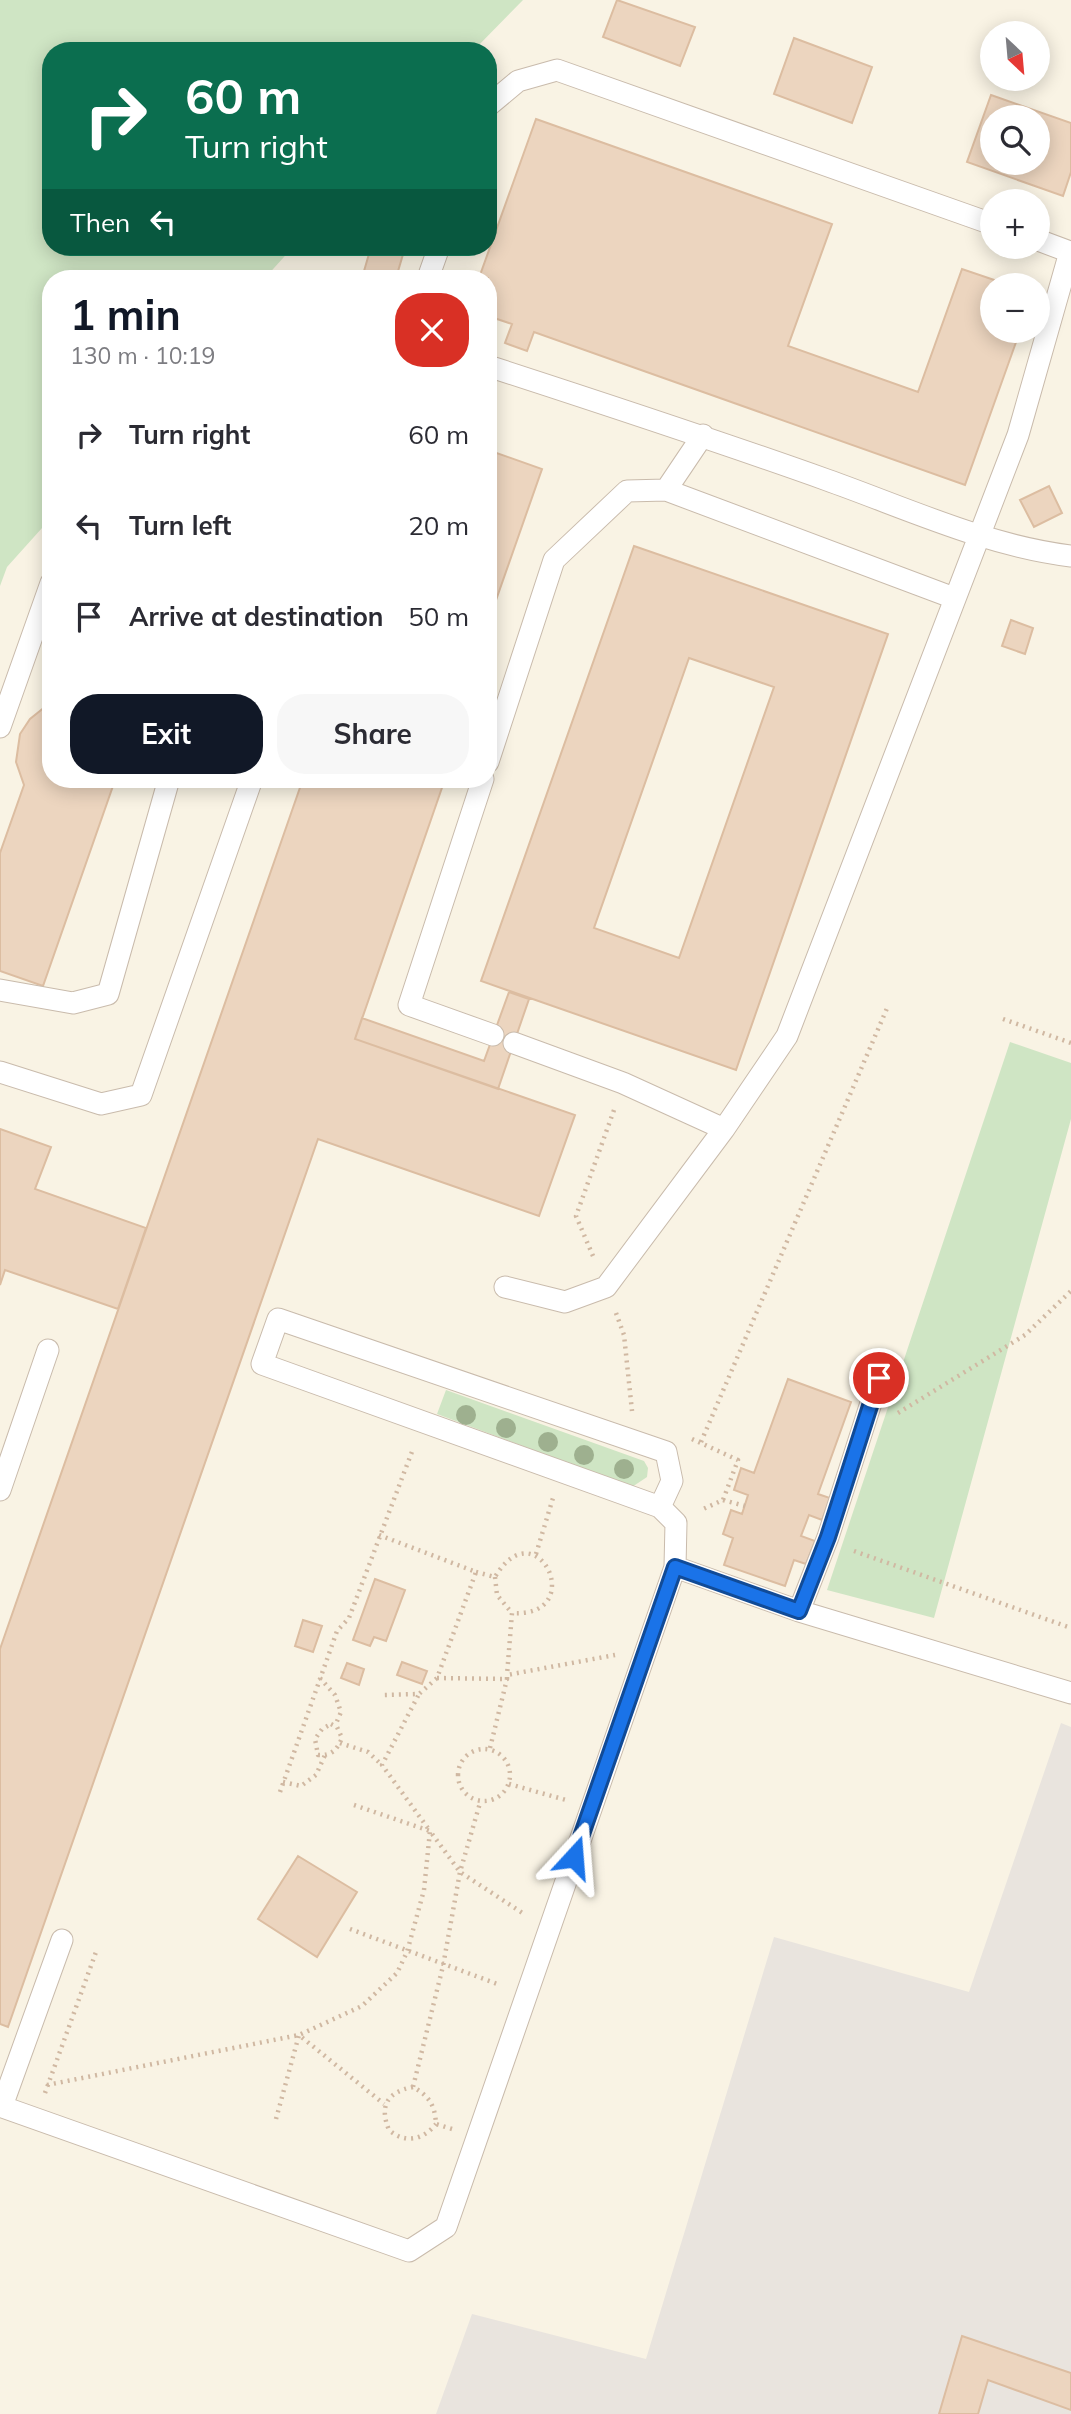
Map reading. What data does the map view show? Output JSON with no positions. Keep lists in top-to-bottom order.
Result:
{
  "north": "bottom right",
  "page": {
    "map_buttons": ["+", "−"],
    "turn": ["60 m", "Turn right"],
    "then": "Then",
    "heading": ["1 min", "130 m · 10:19"],
    "list": [
      {
        "name": "Turn right",
        "value": "60 m"
      },
      {
        "name": "Turn left",
        "value": "20 m"
      },
      {
        "name": "Arrive at destination",
        "value": "50 m"
      }
    ],
    "buttons": ["Exit", "Share"]
  }
}
